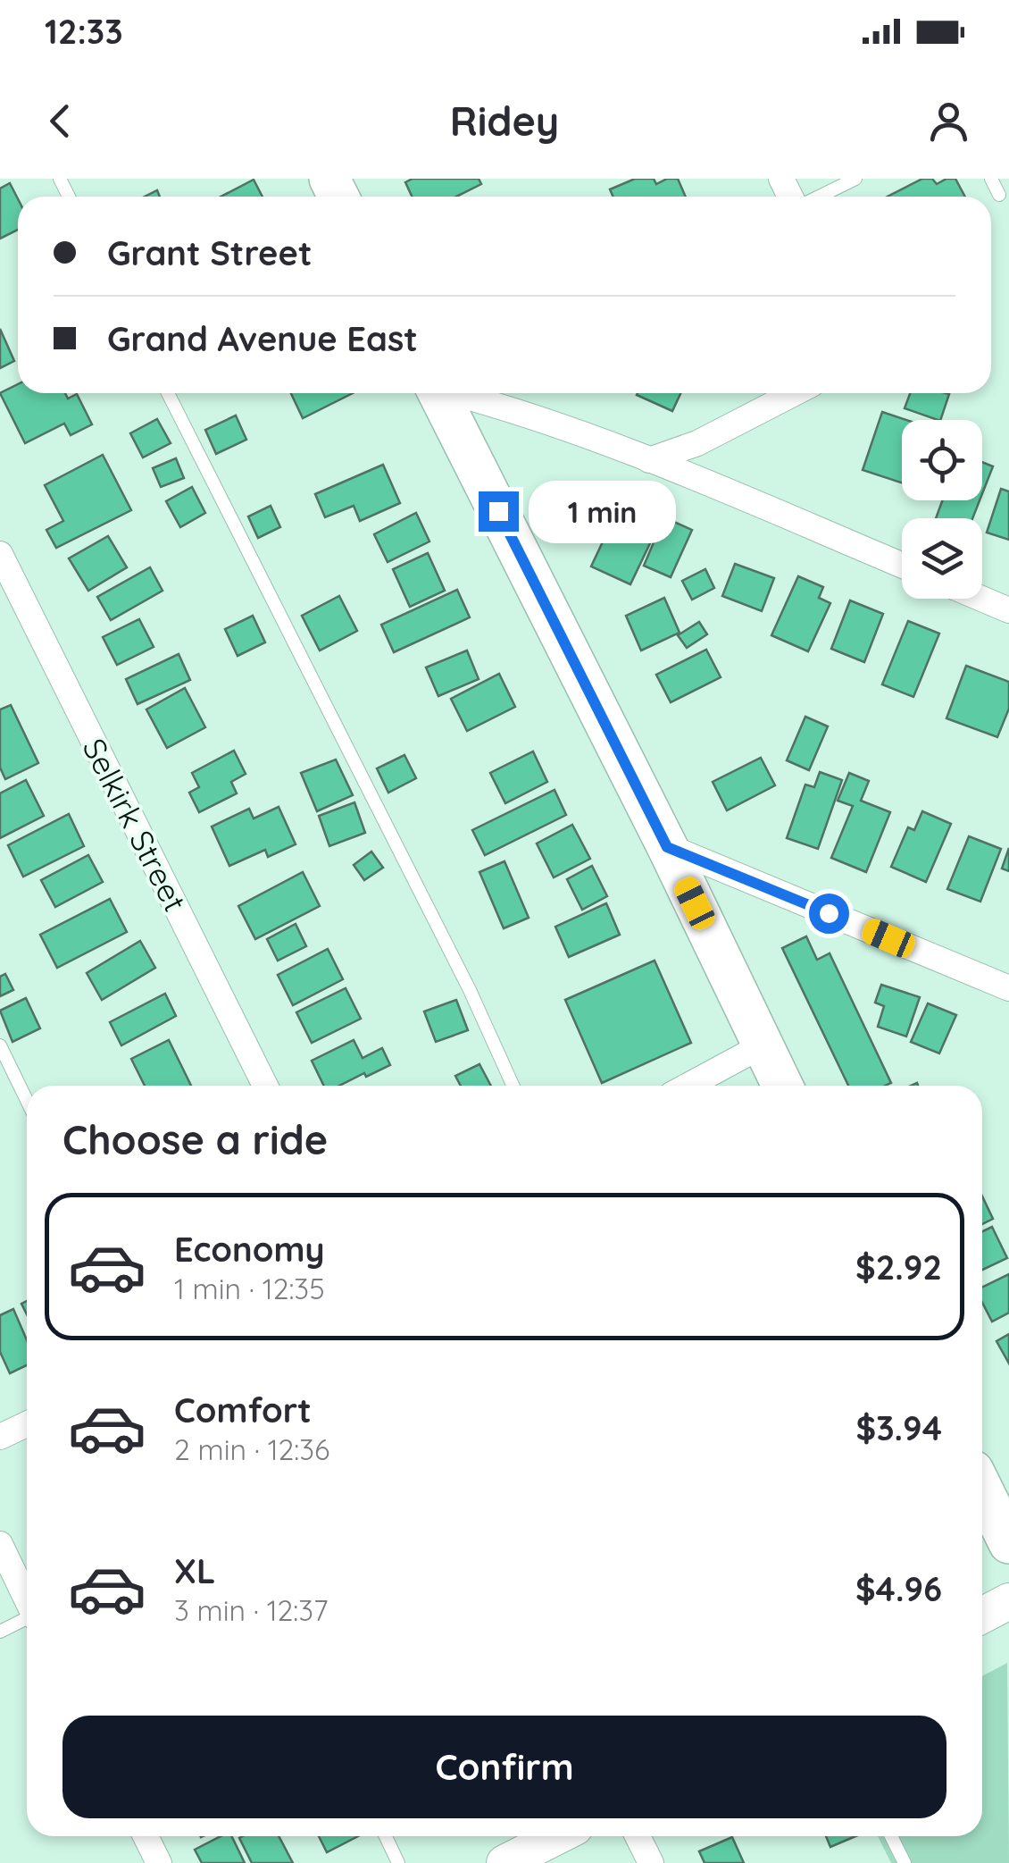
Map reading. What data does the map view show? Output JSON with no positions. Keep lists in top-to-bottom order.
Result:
{
  "streets": {
    "street": ["Selkirk Street"]
  },
  "page": {
    "status": "12:33",
    "header": "Ridey",
    "banner": ["Grant Street", "Grand Avenue East"],
    "bubble": "1 min",
    "heading": "Choose a ride",
    "list": [
      {
        "name": "Economy",
        "note": "1 min · 12:35",
        "value": "$2.92"
      },
      {
        "name": "Comfort",
        "note": "2 min · 12:36",
        "value": "$3.94"
      },
      {
        "name": "XL",
        "note": "3 min · 12:37",
        "value": "$4.96"
      }
    ],
    "buttons": "Confirm"
  }
}
